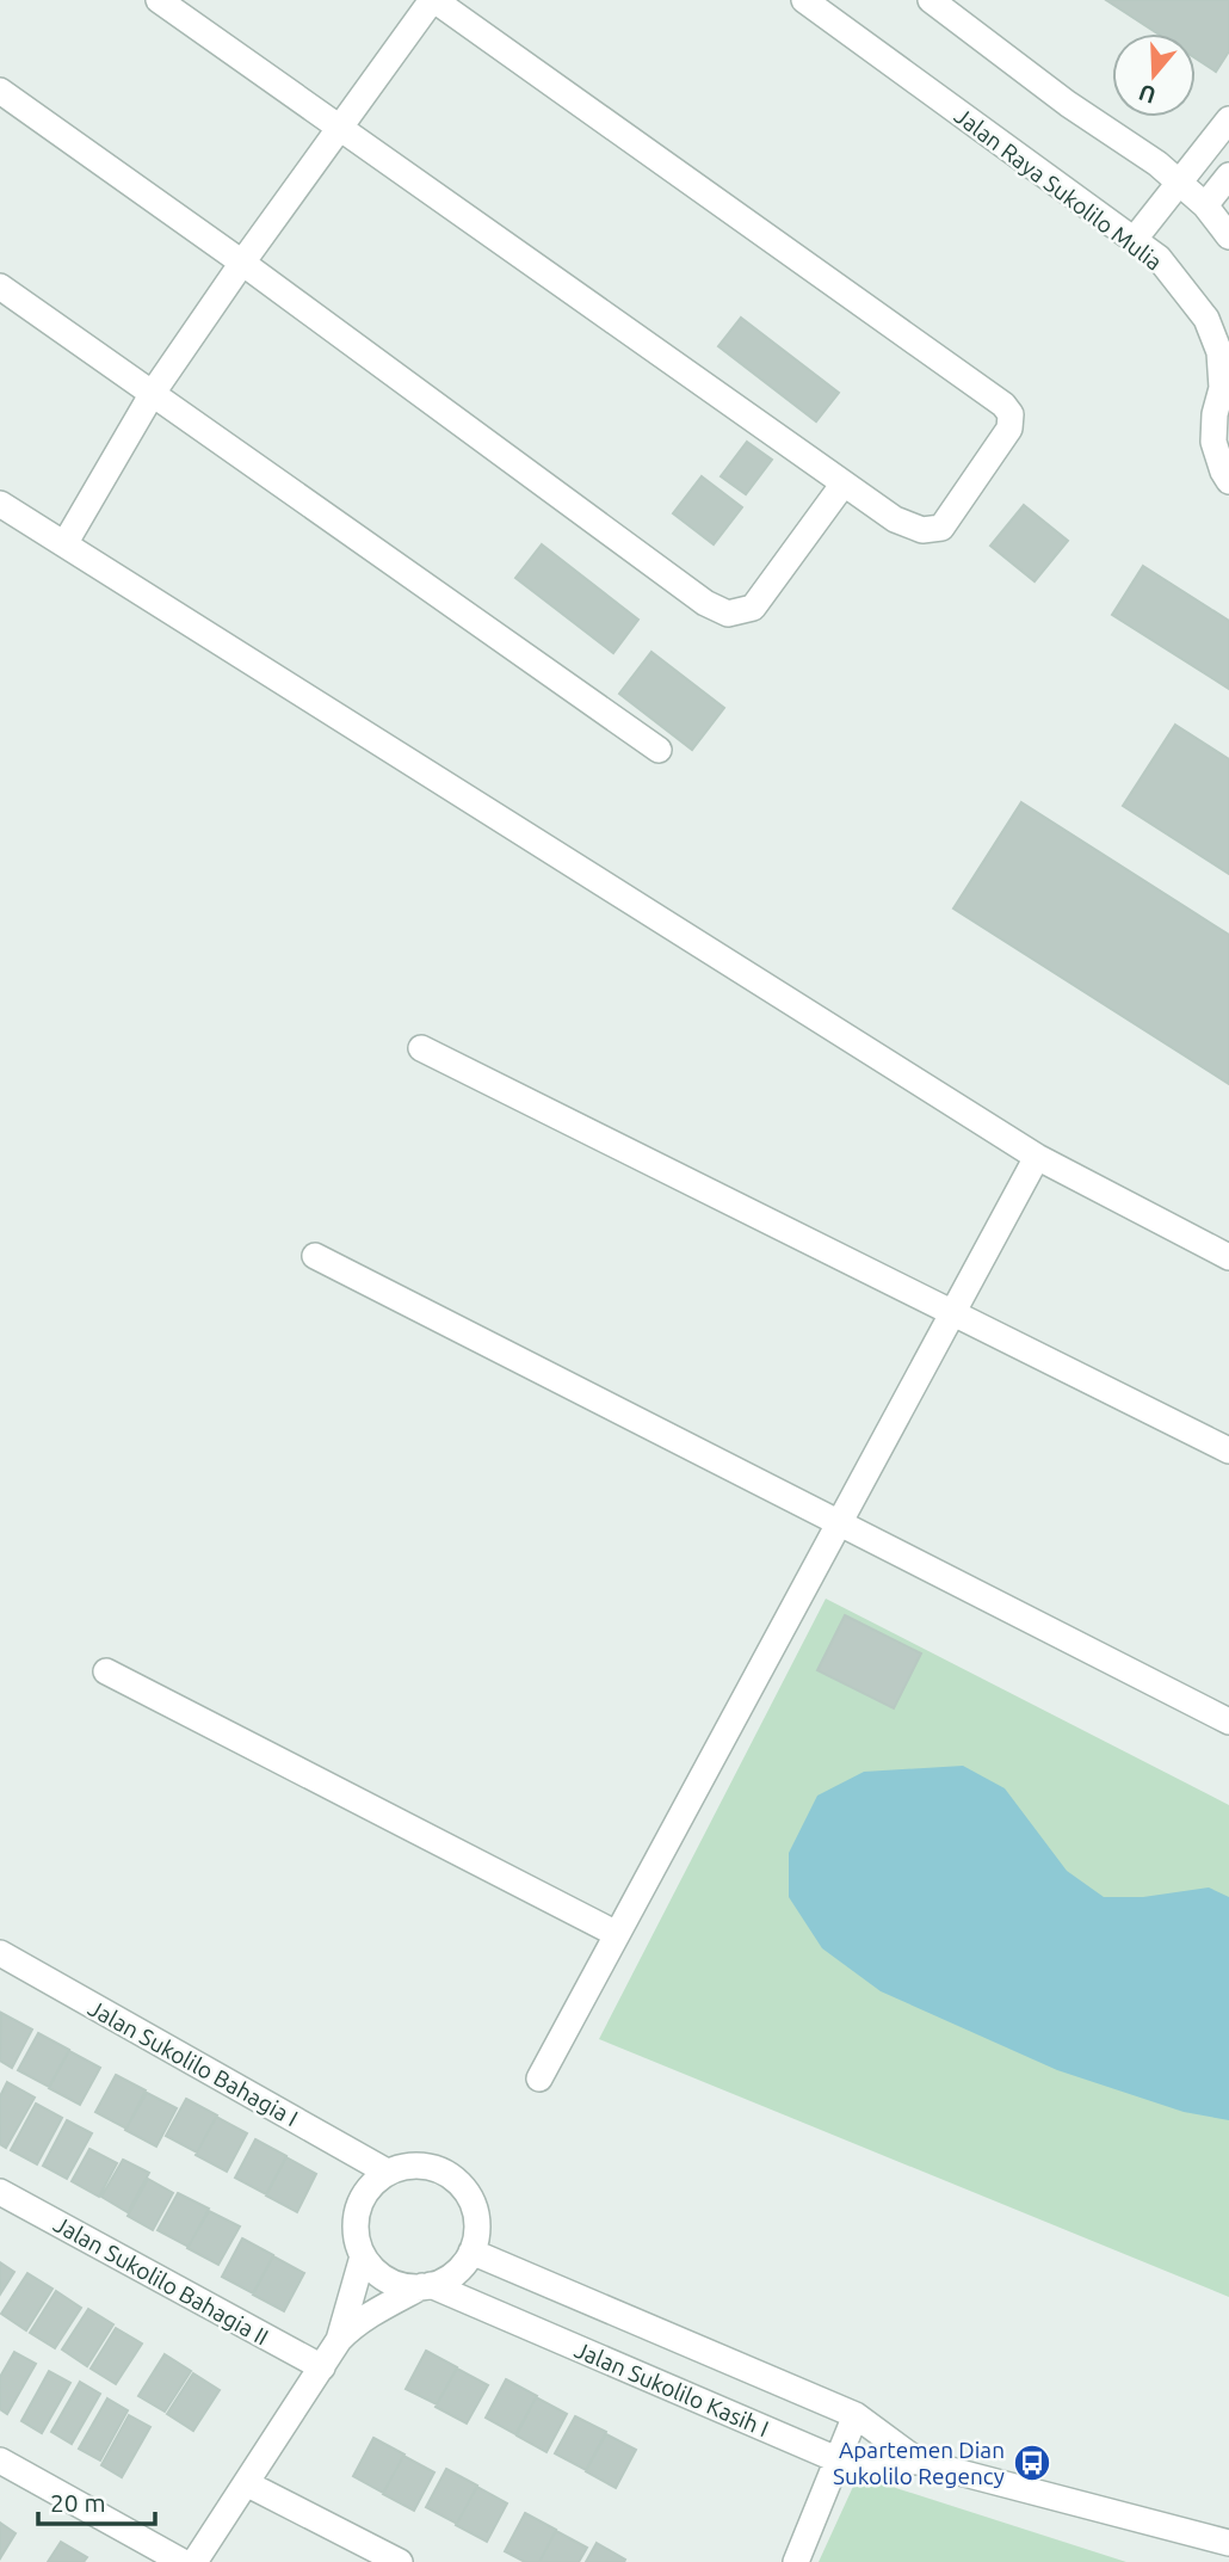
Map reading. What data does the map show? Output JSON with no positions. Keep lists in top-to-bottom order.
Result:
{
  "streets": {
    "street": [
      "Jalan Raya Sukolilo Mulia",
      "Jalan Sukolilo Bahagia I",
      "Jalan Sukolilo Bahagia II",
      "Jalan Sukolilo Kasih I"
    ]
  },
  "crossings": [
    ["Jalan Sukolilo Bahagia I", "Jalan Sukolilo Kasih I"]
  ],
  "places": {
    "bus stop": ["Apartemen Dian Sukolilo Regency"]
  },
  "scale_bar": "20 m",
  "north": "bottom"
}
